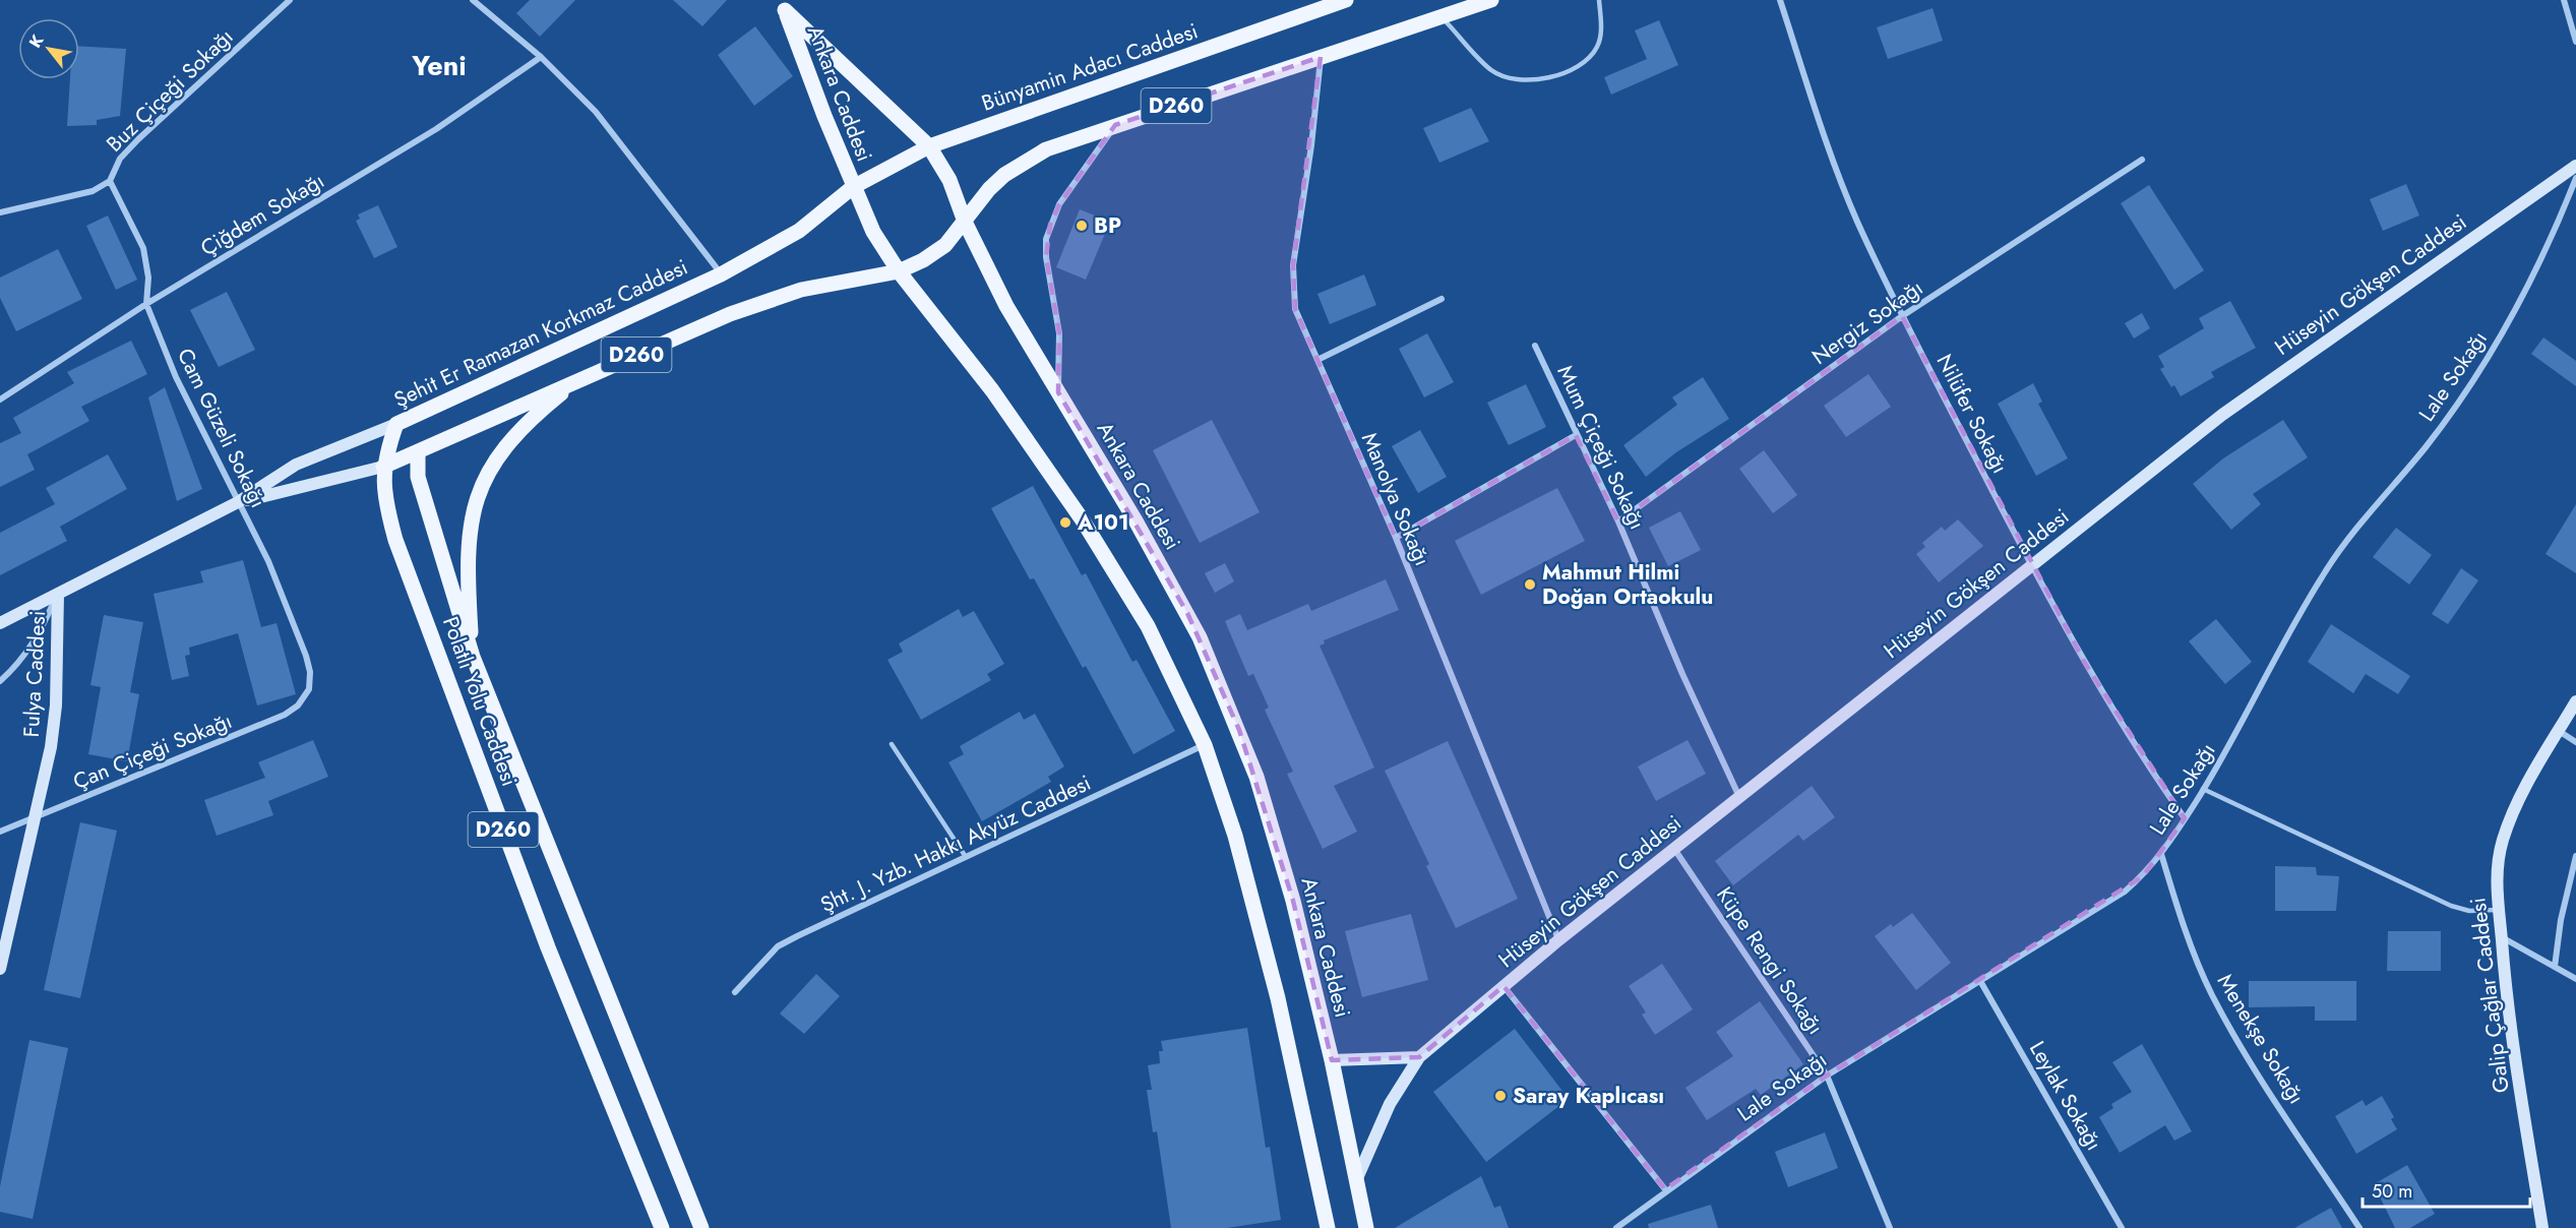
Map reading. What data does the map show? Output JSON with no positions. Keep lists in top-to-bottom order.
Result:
{
  "streets": {
    "main road": [
      "Bünyamin Adacı Caddesi",
      "Ankara Caddesi",
      "D260",
      "Şehit Er Ramazan Korkmaz Caddesi",
      "Polatlı Yolu Caddesi"
    ],
    "street": [
      "Buz Çiçeği Sokağı",
      "Çiğdem Sokağı",
      "Hüseyin Gökşen Caddesi",
      "Nergiz Sokağı",
      "Lale Sokağı",
      "Nilüfer Sokağı",
      "Cam Güzeli Sokağı",
      "Mum Çiçeği Sokağı",
      "Manolya Sokağı",
      "Fulya Caddesi",
      "Çan Çiçeği Sokağı",
      "Şht. J. Yzb. Hakkı Akyüz Caddesi",
      "Küpe Rengi Sokağı",
      "Galip Çağlar Caddesi",
      "Menekşe Sokağı",
      "Leylak Sokağı"
    ]
  },
  "crossings": [
    ["Bünyamin Adacı Caddesi", "Ankara Caddesi"],
    ["Bünyamin Adacı Caddesi", "Şehit Er Ramazan Korkmaz Caddesi"],
    ["Buz Çiçeği Sokağı", "Cam Güzeli Sokağı"],
    ["Ankara Caddesi", "D260"],
    ["Ankara Caddesi", "Hüseyin Gökşen Caddesi"],
    ["Ankara Caddesi", "Şehit Er Ramazan Korkmaz Caddesi"],
    ["Ankara Caddesi", "Şht. J. Yzb. Hakkı Akyüz Caddesi"],
    ["D260", "Şehit Er Ramazan Korkmaz Caddesi"],
    ["D260", "Manolya Sokağı"],
    ["Çiğdem Sokağı", "Cam Güzeli Sokağı"],
    ["Hüseyin Gökşen Caddesi", "Nilüfer Sokağı"],
    ["Hüseyin Gökşen Caddesi", "Mum Çiçeği Sokağı"],
    ["Hüseyin Gökşen Caddesi", "Manolya Sokağı"],
    ["Hüseyin Gökşen Caddesi", "Küpe Rengi Sokağı"],
    ["Nergiz Sokağı", "Nilüfer Sokağı"],
    ["Nergiz Sokağı", "Mum Çiçeği Sokağı"],
    ["Şehit Er Ramazan Korkmaz Caddesi", "Cam Güzeli Sokağı"],
    ["Şehit Er Ramazan Korkmaz Caddesi", "Fulya Caddesi"],
    ["Şehit Er Ramazan Korkmaz Caddesi", "Polatlı Yolu Caddesi"],
    ["Lale Sokağı", "Nilüfer Sokağı"],
    ["Lale Sokağı", "Küpe Rengi Sokağı"],
    ["Lale Sokağı", "Menekşe Sokağı"],
    ["Lale Sokağı", "Leylak Sokağı"],
    ["Cam Güzeli Sokağı", "Çan Çiçeği Sokağı"],
    ["Fulya Caddesi", "Çan Çiçeği Sokağı"]
  ],
  "districts": ["Yeni"],
  "places": [
    "BP",
    "A101",
    "Mahmut Hilmi Doğan Ortaokulu",
    "Saray Kaplıcası"
  ],
  "scale_bar": "50 m",
  "north": "top left"
}
